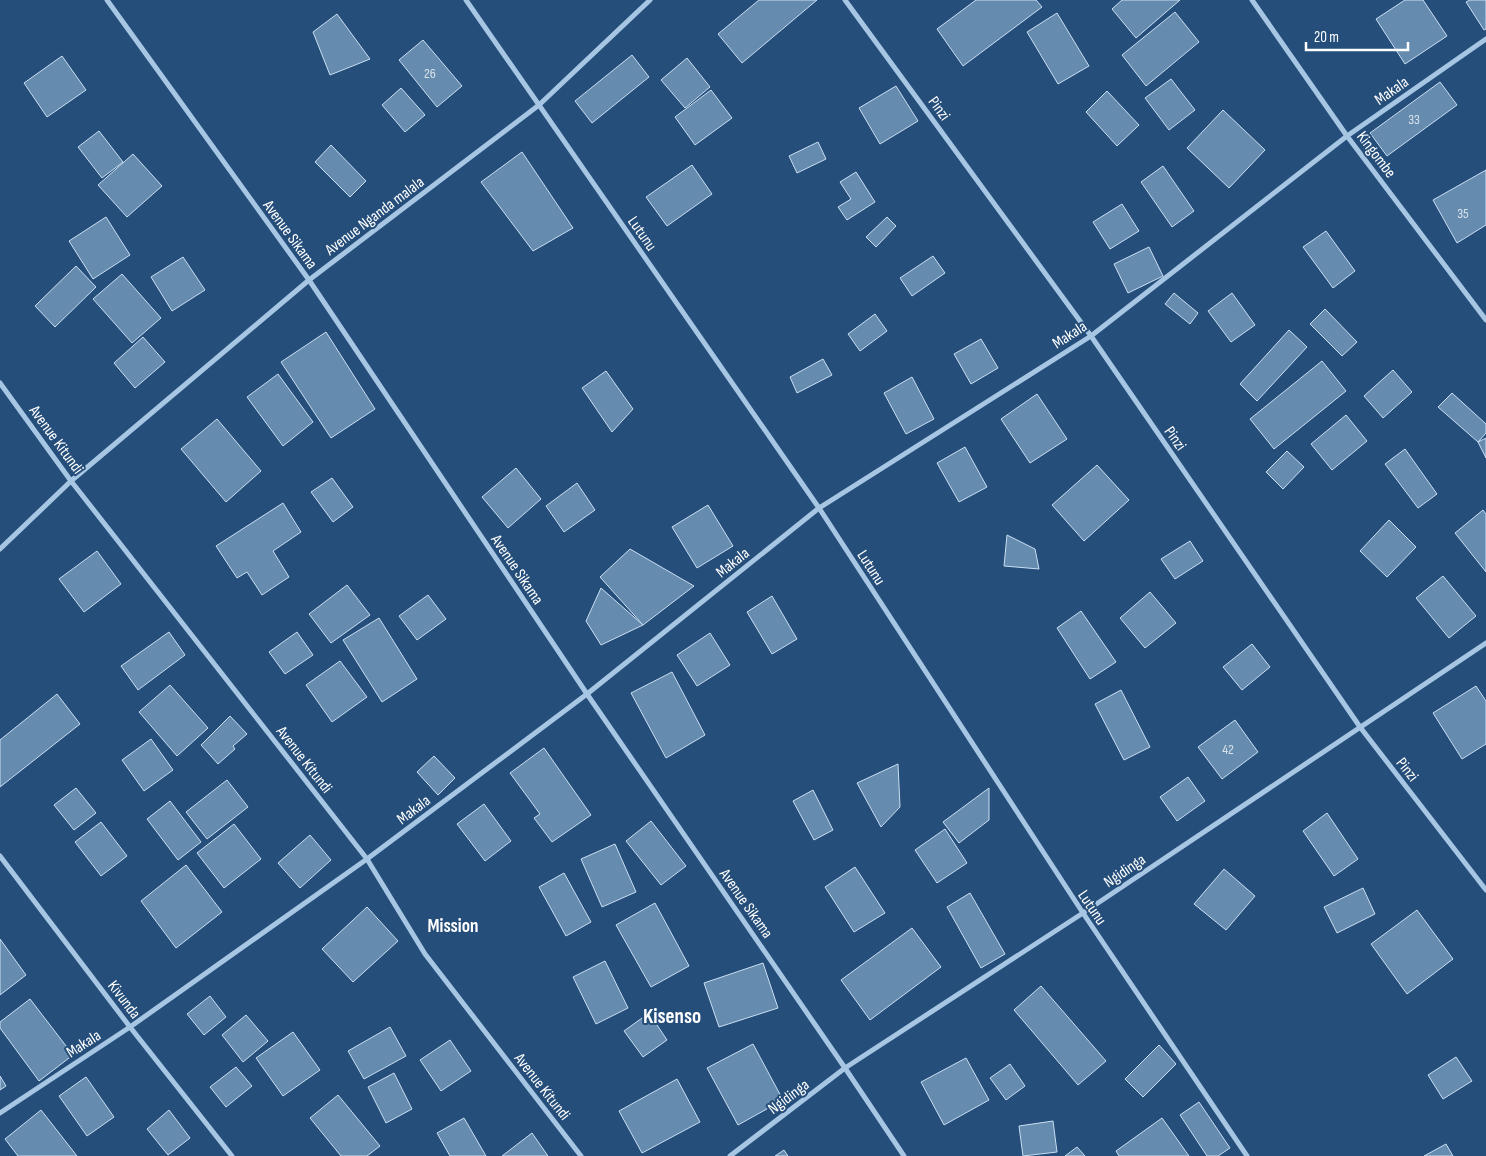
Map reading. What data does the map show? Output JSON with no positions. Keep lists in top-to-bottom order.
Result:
{
  "streets": {
    "street": [
      "Makala",
      "Pinzi",
      "Kingombe",
      "Avenue Nganda malala",
      "Lutunu",
      "Avenue Sikama",
      "Avenue Kitundi",
      "Ngidinga",
      "Kivunda"
    ]
  },
  "crossings": [
    ["Makala", "Pinzi"],
    ["Makala", "Kingombe"],
    ["Makala", "Lutunu"],
    ["Makala", "Avenue Sikama"],
    ["Makala", "Avenue Kitundi"],
    ["Makala", "Kivunda"],
    ["Pinzi", "Ngidinga"],
    ["Avenue Nganda malala", "Lutunu"],
    ["Avenue Nganda malala", "Avenue Sikama"],
    ["Avenue Nganda malala", "Avenue Kitundi"],
    ["Lutunu", "Ngidinga"],
    ["Avenue Sikama", "Ngidinga"]
  ],
  "districts": ["Mission", "Kisenso"],
  "house_numbers": [
    "26",
    "33",
    "35",
    "42"
  ],
  "scale_bar": "20 m"
}
